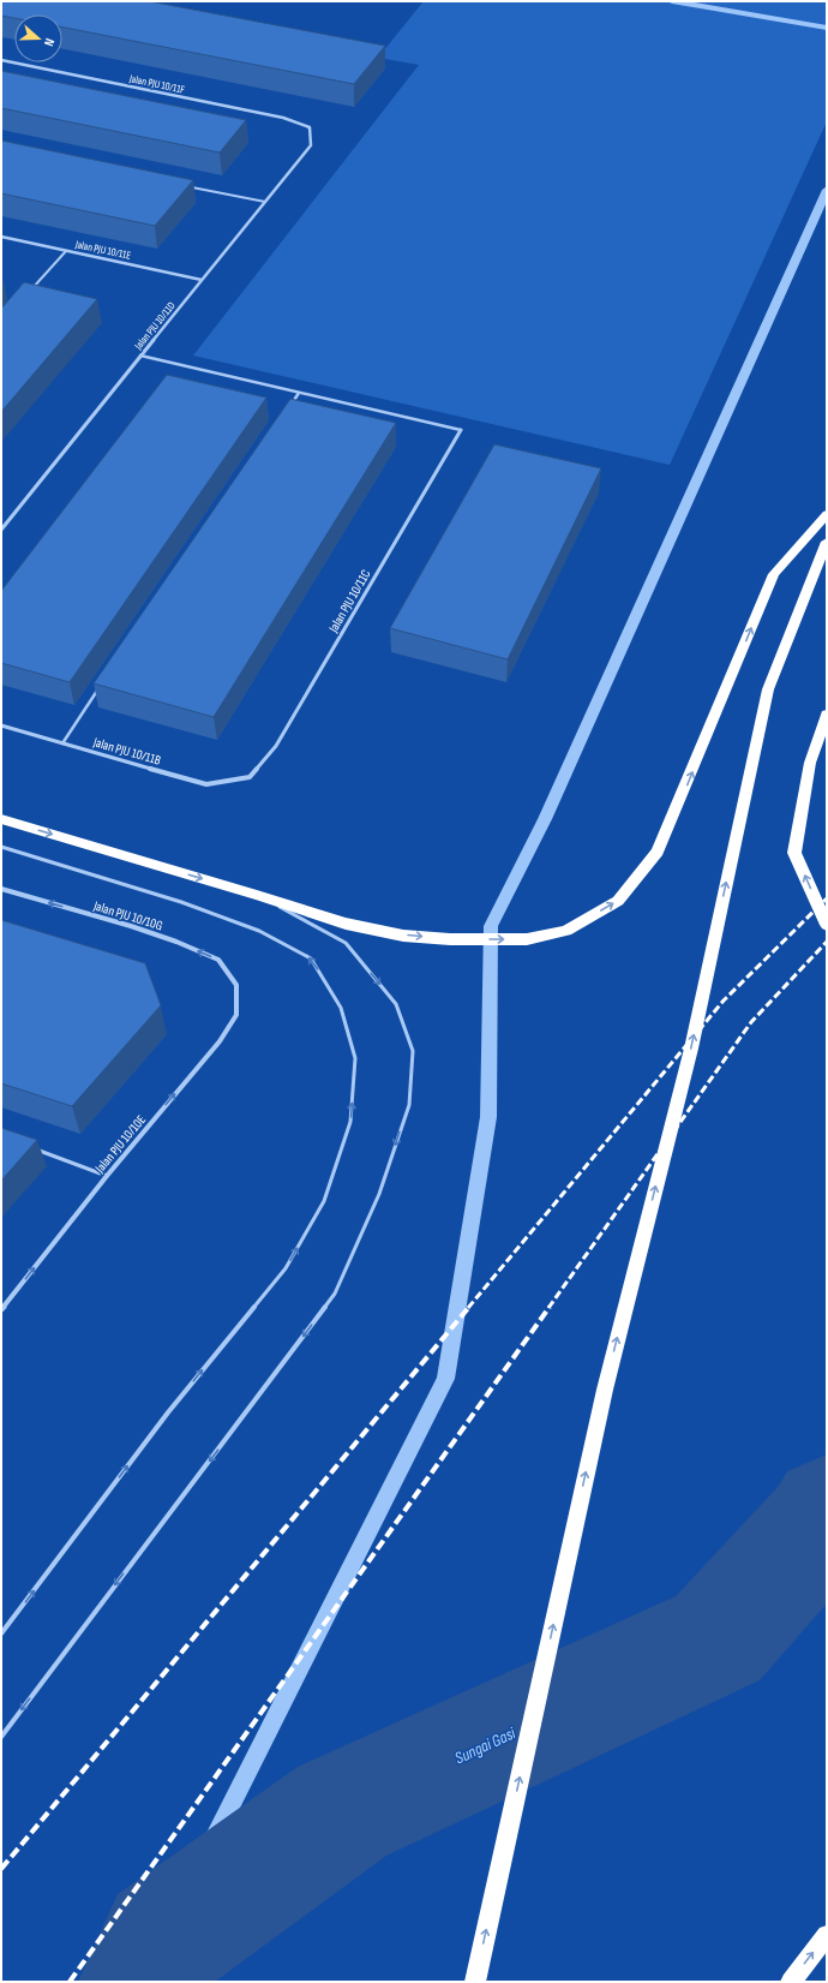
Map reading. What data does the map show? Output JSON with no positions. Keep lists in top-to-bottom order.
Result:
{
  "streets": {
    "street": [
      "Jalan PJU 10/11F",
      "Jalan PJU 10/11E",
      "Jalan PJU 10/11D",
      "Jalan PJU 10/11C",
      "Jalan PJU 10/11B",
      "Jalan PJU 10/10G",
      "Jalan PJU 10/10E"
    ]
  },
  "crossings": [
    ["Jalan PJU 10/11F", "Jalan PJU 10/11D"],
    ["Jalan PJU 10/11E", "Jalan PJU 10/11D"],
    ["Jalan PJU 10/11C", "Jalan PJU 10/11B"],
    ["Jalan PJU 10/10G", "Jalan PJU 10/10E"]
  ],
  "one_way": ["Jalan PJU 10/10G", "Jalan PJU 10/10E"],
  "water": ["Sungai Gasi"],
  "north": "right"
}
